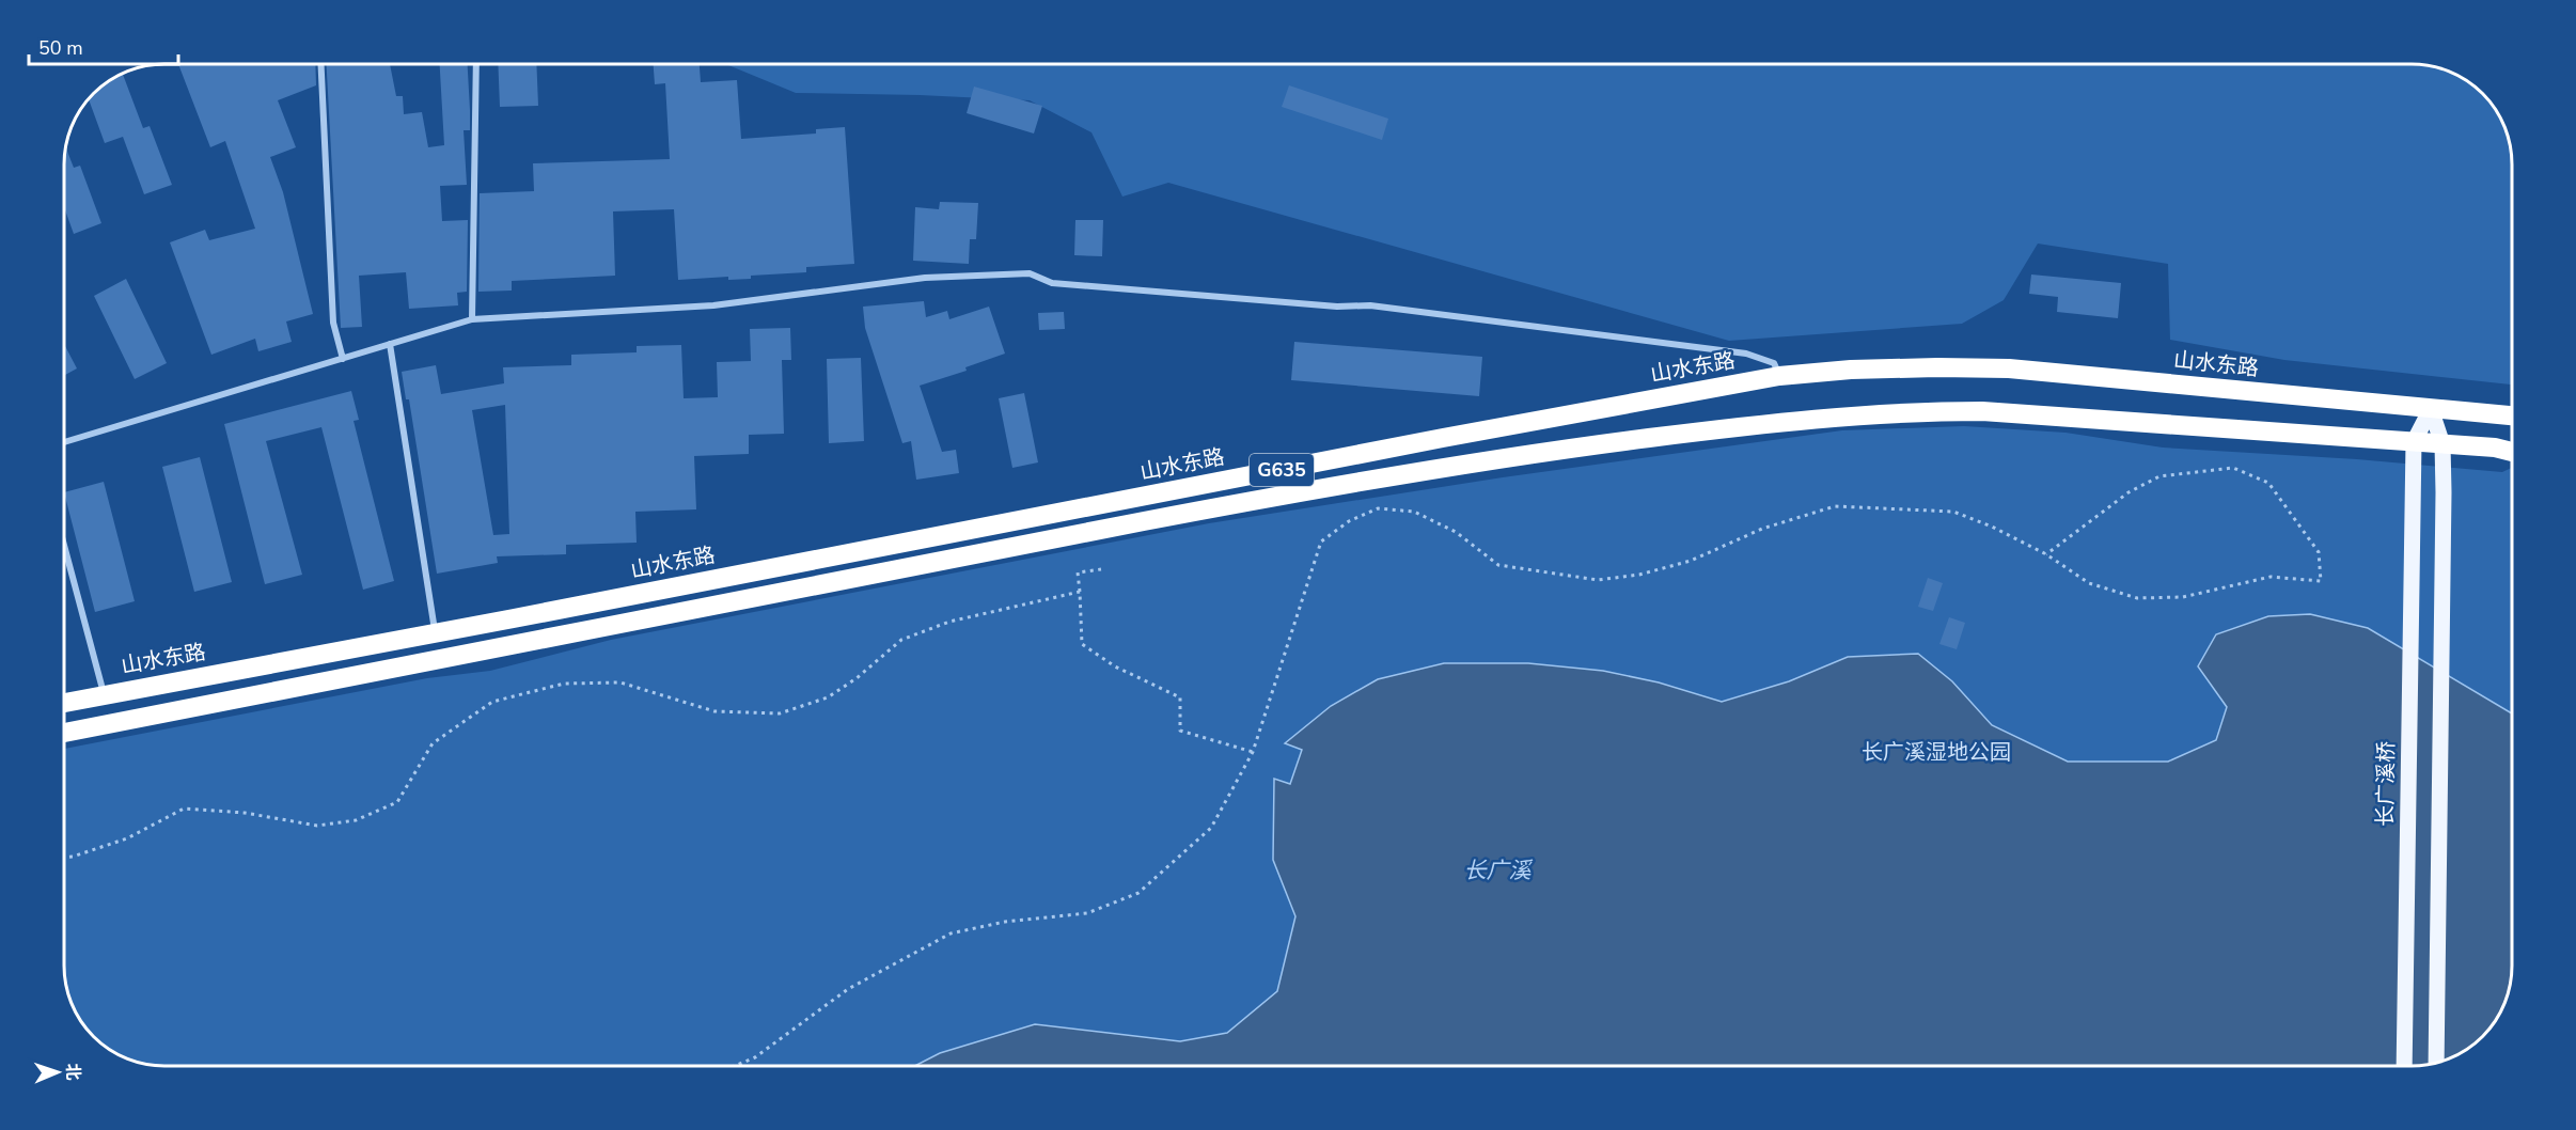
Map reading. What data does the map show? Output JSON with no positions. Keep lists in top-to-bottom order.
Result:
{
  "streets": {
    "highway": ["山水东路", "G635"],
    "main road": ["长广溪桥"]
  },
  "crossings": [
    ["G635", "长广溪桥"]
  ],
  "water": ["长广溪"],
  "parks": ["长广溪湿地公园"],
  "scale_bar": "50 m",
  "north": "right"
}
